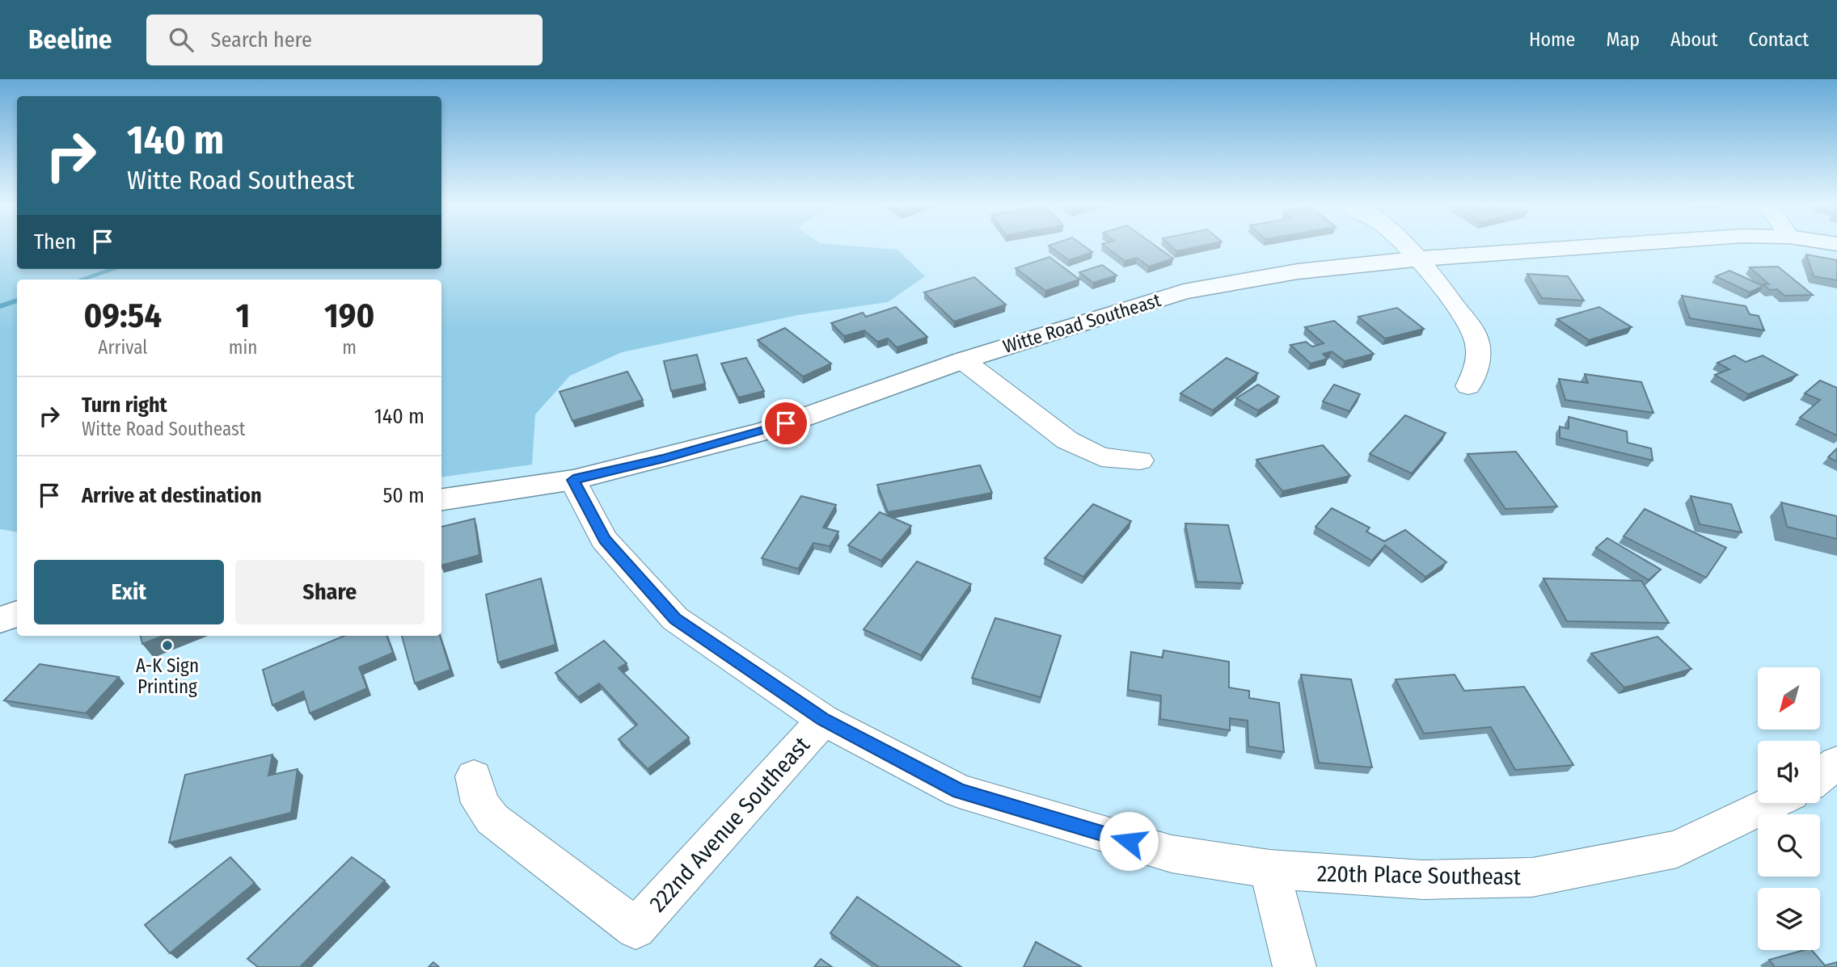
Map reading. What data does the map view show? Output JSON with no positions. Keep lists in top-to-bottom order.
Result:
{
  "streets": {
    "street": ["Witte Road Southeast", "222nd Avenue Southeast", "220th Place Southeast"]
  },
  "crossings": [
    ["Witte Road Southeast", "220th Place Southeast"],
    ["222nd Avenue Southeast", "220th Place Southeast"]
  ],
  "places": ["A-K Sign Printing"],
  "north": "bottom left",
  "page": {
    "header": "Beeline",
    "search": "Search here",
    "nav": [
      "Home",
      "Map",
      "About",
      "Contact"
    ],
    "turn": ["140 m", "Witte Road Southeast"],
    "then": "Then",
    "eta": [
      "09:54",
      "Arrival",
      "1",
      "min",
      "190",
      "m"
    ],
    "list": [
      {
        "name": "Turn right",
        "note": "Witte Road Southeast",
        "value": "140 m"
      },
      {
        "name": "Arrive at destination",
        "value": "50 m"
      }
    ],
    "buttons": ["Exit", "Share"]
  }
}
